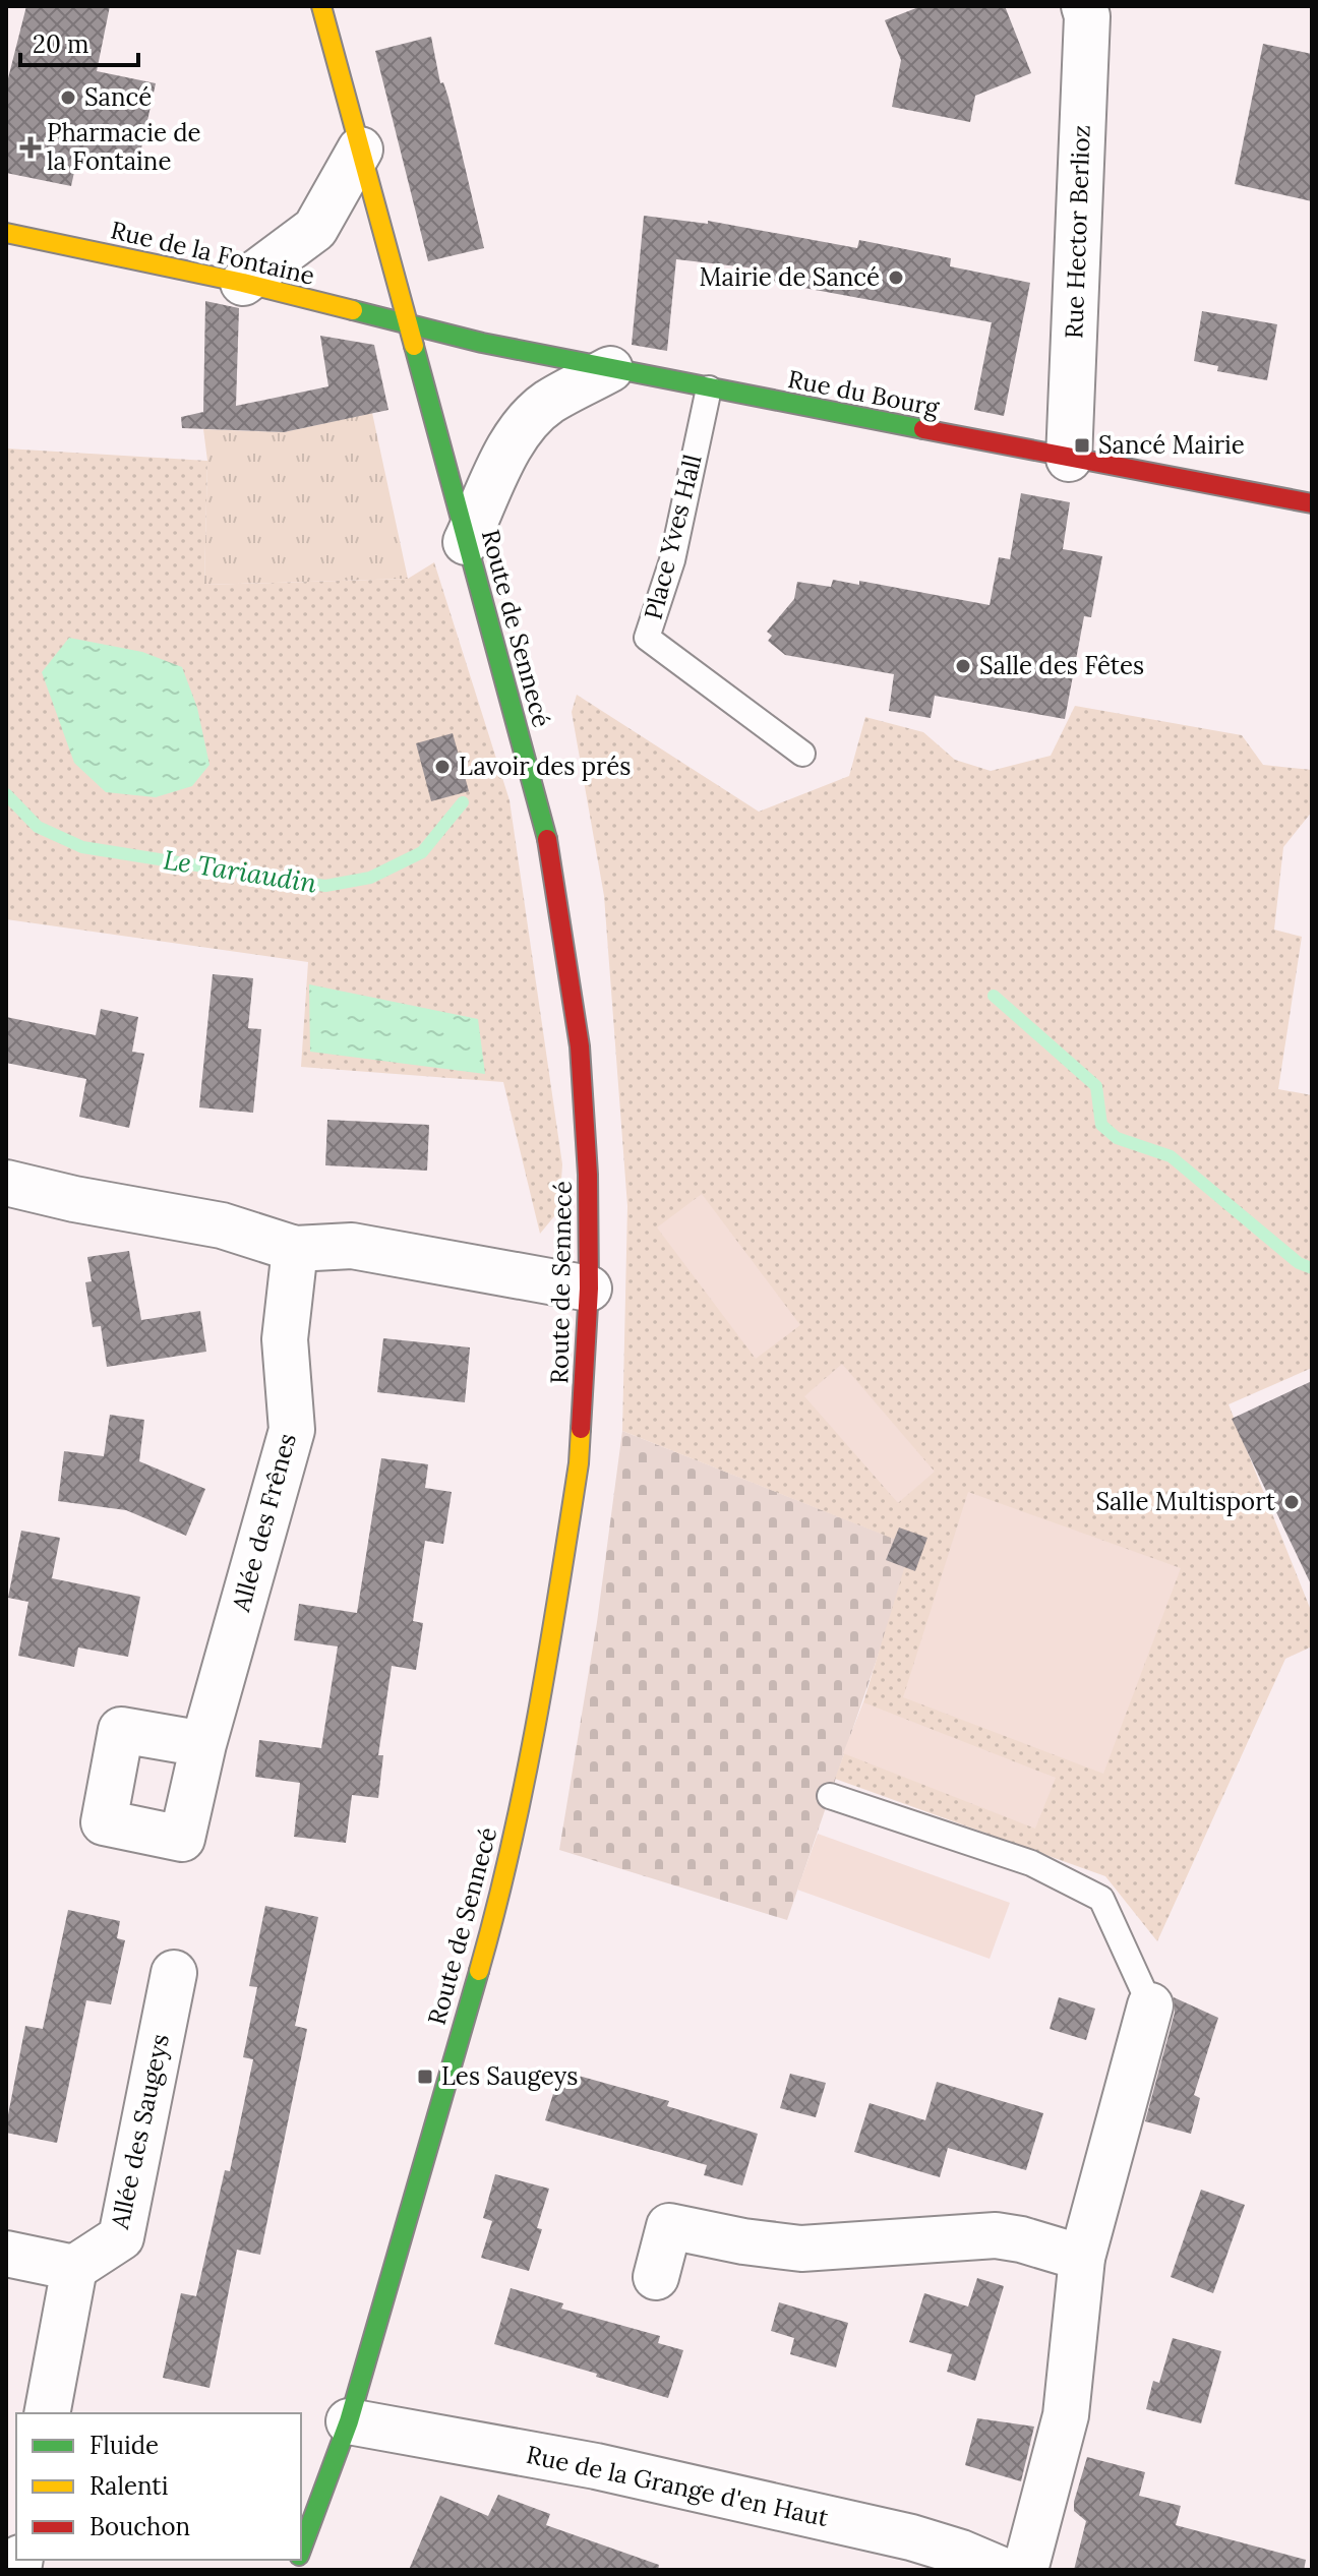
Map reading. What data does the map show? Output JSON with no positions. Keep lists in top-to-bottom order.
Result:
{
  "streets": {
    "street": [
      "Rue Hector Berlioz",
      "Rue de la Fontaine",
      "Rue du Bourg",
      "Route de Sennecé",
      "Allée des Frênes",
      "Allée des Saugeys",
      "Rue de la Grange d'en Haut"
    ],
    "lane": ["Place Yves Hall"]
  },
  "crossings": [
    ["Rue Hector Berlioz", "Rue du Bourg"],
    ["Rue de la Fontaine", "Rue du Bourg"],
    ["Rue de la Fontaine", "Route de Sennecé"],
    ["Rue du Bourg", "Place Yves Hall"],
    ["Rue du Bourg", "Route de Sennecé"],
    ["Route de Sennecé", "Rue de la Grange d'en Haut"]
  ],
  "water": ["Le Tariaudin"],
  "places": {
    "other": [
      "Sancé",
      "Mairie de Sancé",
      "Salle des Fêtes",
      "Lavoir des prés",
      "Salle Multisport"
    ],
    "health": ["Pharmacie de la Fontaine"],
    "transit": ["Sancé Mairie", "Les Saugeys"]
  },
  "legend": ["Fluide", "Ralenti", "Bouchon"],
  "scale_bar": "20 m"
}
